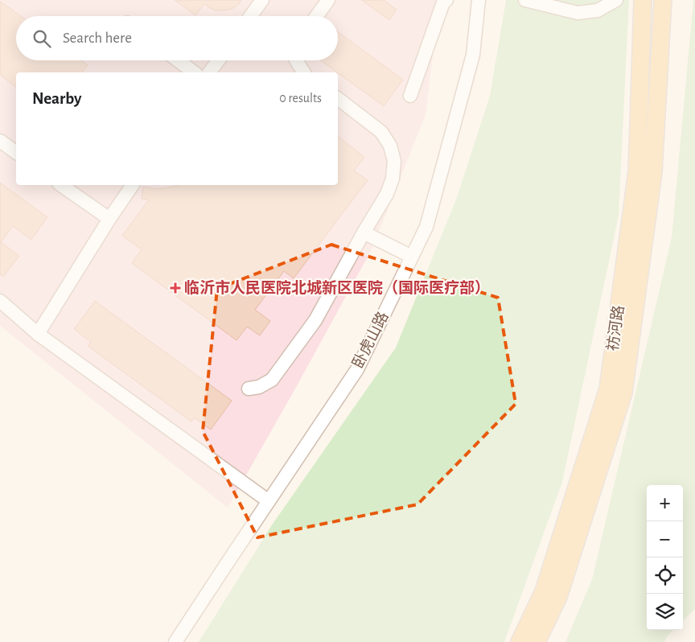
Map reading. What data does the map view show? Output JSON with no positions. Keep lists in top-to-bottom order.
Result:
{
  "streets": {
    "main road": ["祊河路"],
    "street": ["卧虎山路"]
  },
  "places": {
    "health": ["临沂市人民医院北城新区医院（国际医疗部）"]
  },
  "page": {
    "search": "Search here",
    "heading": ["Nearby", "0 results"],
    "map_buttons": ["+", "−"]
  }
}
